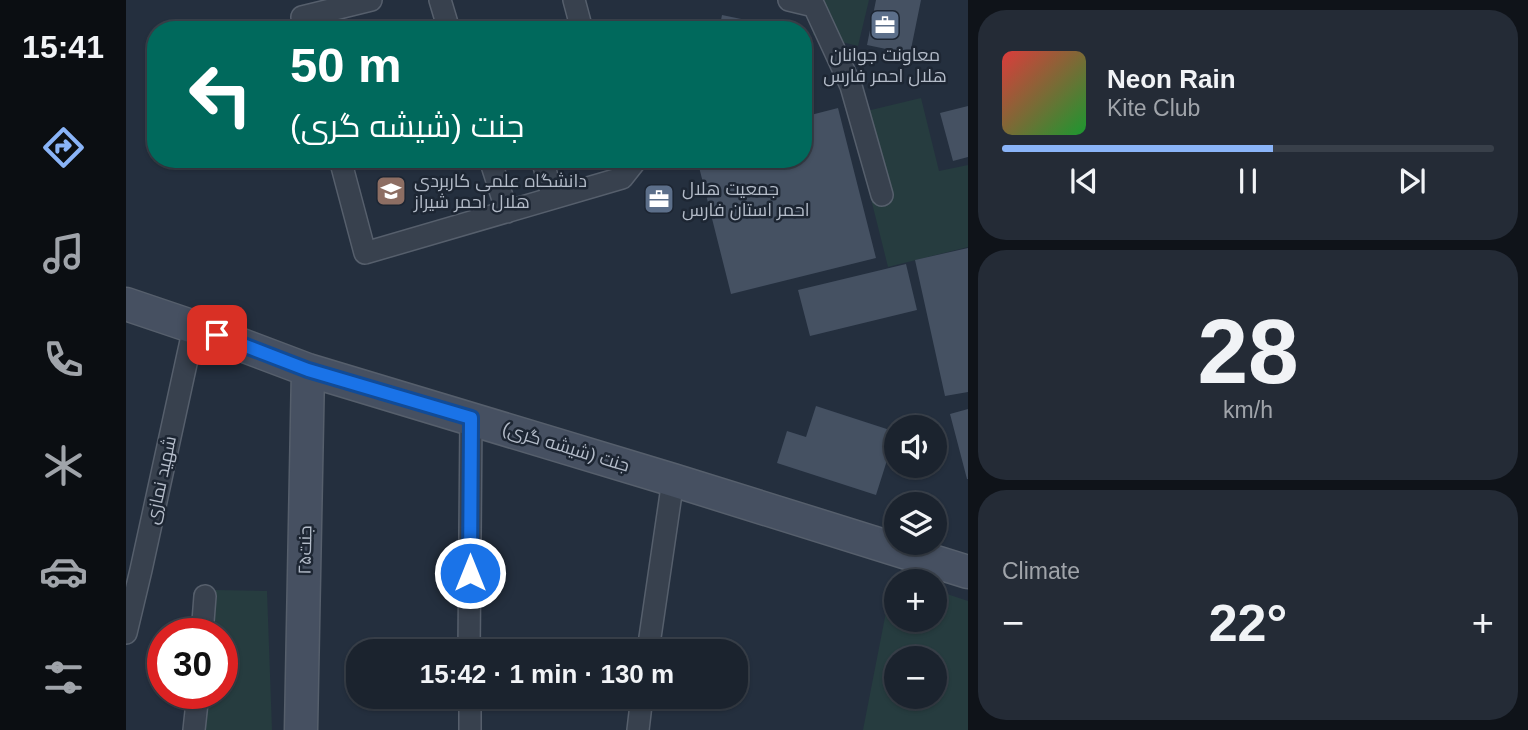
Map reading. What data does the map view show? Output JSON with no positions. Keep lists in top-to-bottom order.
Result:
{
  "streets": {
    "street": ["جنت (شیشه گری)", "شهید نمازی", "جنت۲۵"]
  },
  "crossings": [
    ["جنت (شیشه گری)", "شهید نمازی"],
    ["جنت (شیشه گری)", "جنت۲۵"]
  ],
  "places": {
    "office": ["معاونت جوانان هلال احمر فارس", "جمعیت هلال احمر استان فارس"],
    "school or university": ["دانشگاه علمی کاربردی هلال احمر شیراز"]
  },
  "page": {
    "tabs": "15:41",
    "turn": ["50 m", "جنت (شیشه گری)"],
    "song": ["Neon Rain", "Kite Club"],
    "tile": [
      ["28", "km/h"],
      "Climate"
    ],
    "map_buttons": ["+", "−"],
    "heat": ["−", "22°", "+"],
    "limit": "30",
    "trip": "15:42 · 1 min · 130 m"
  }
}
